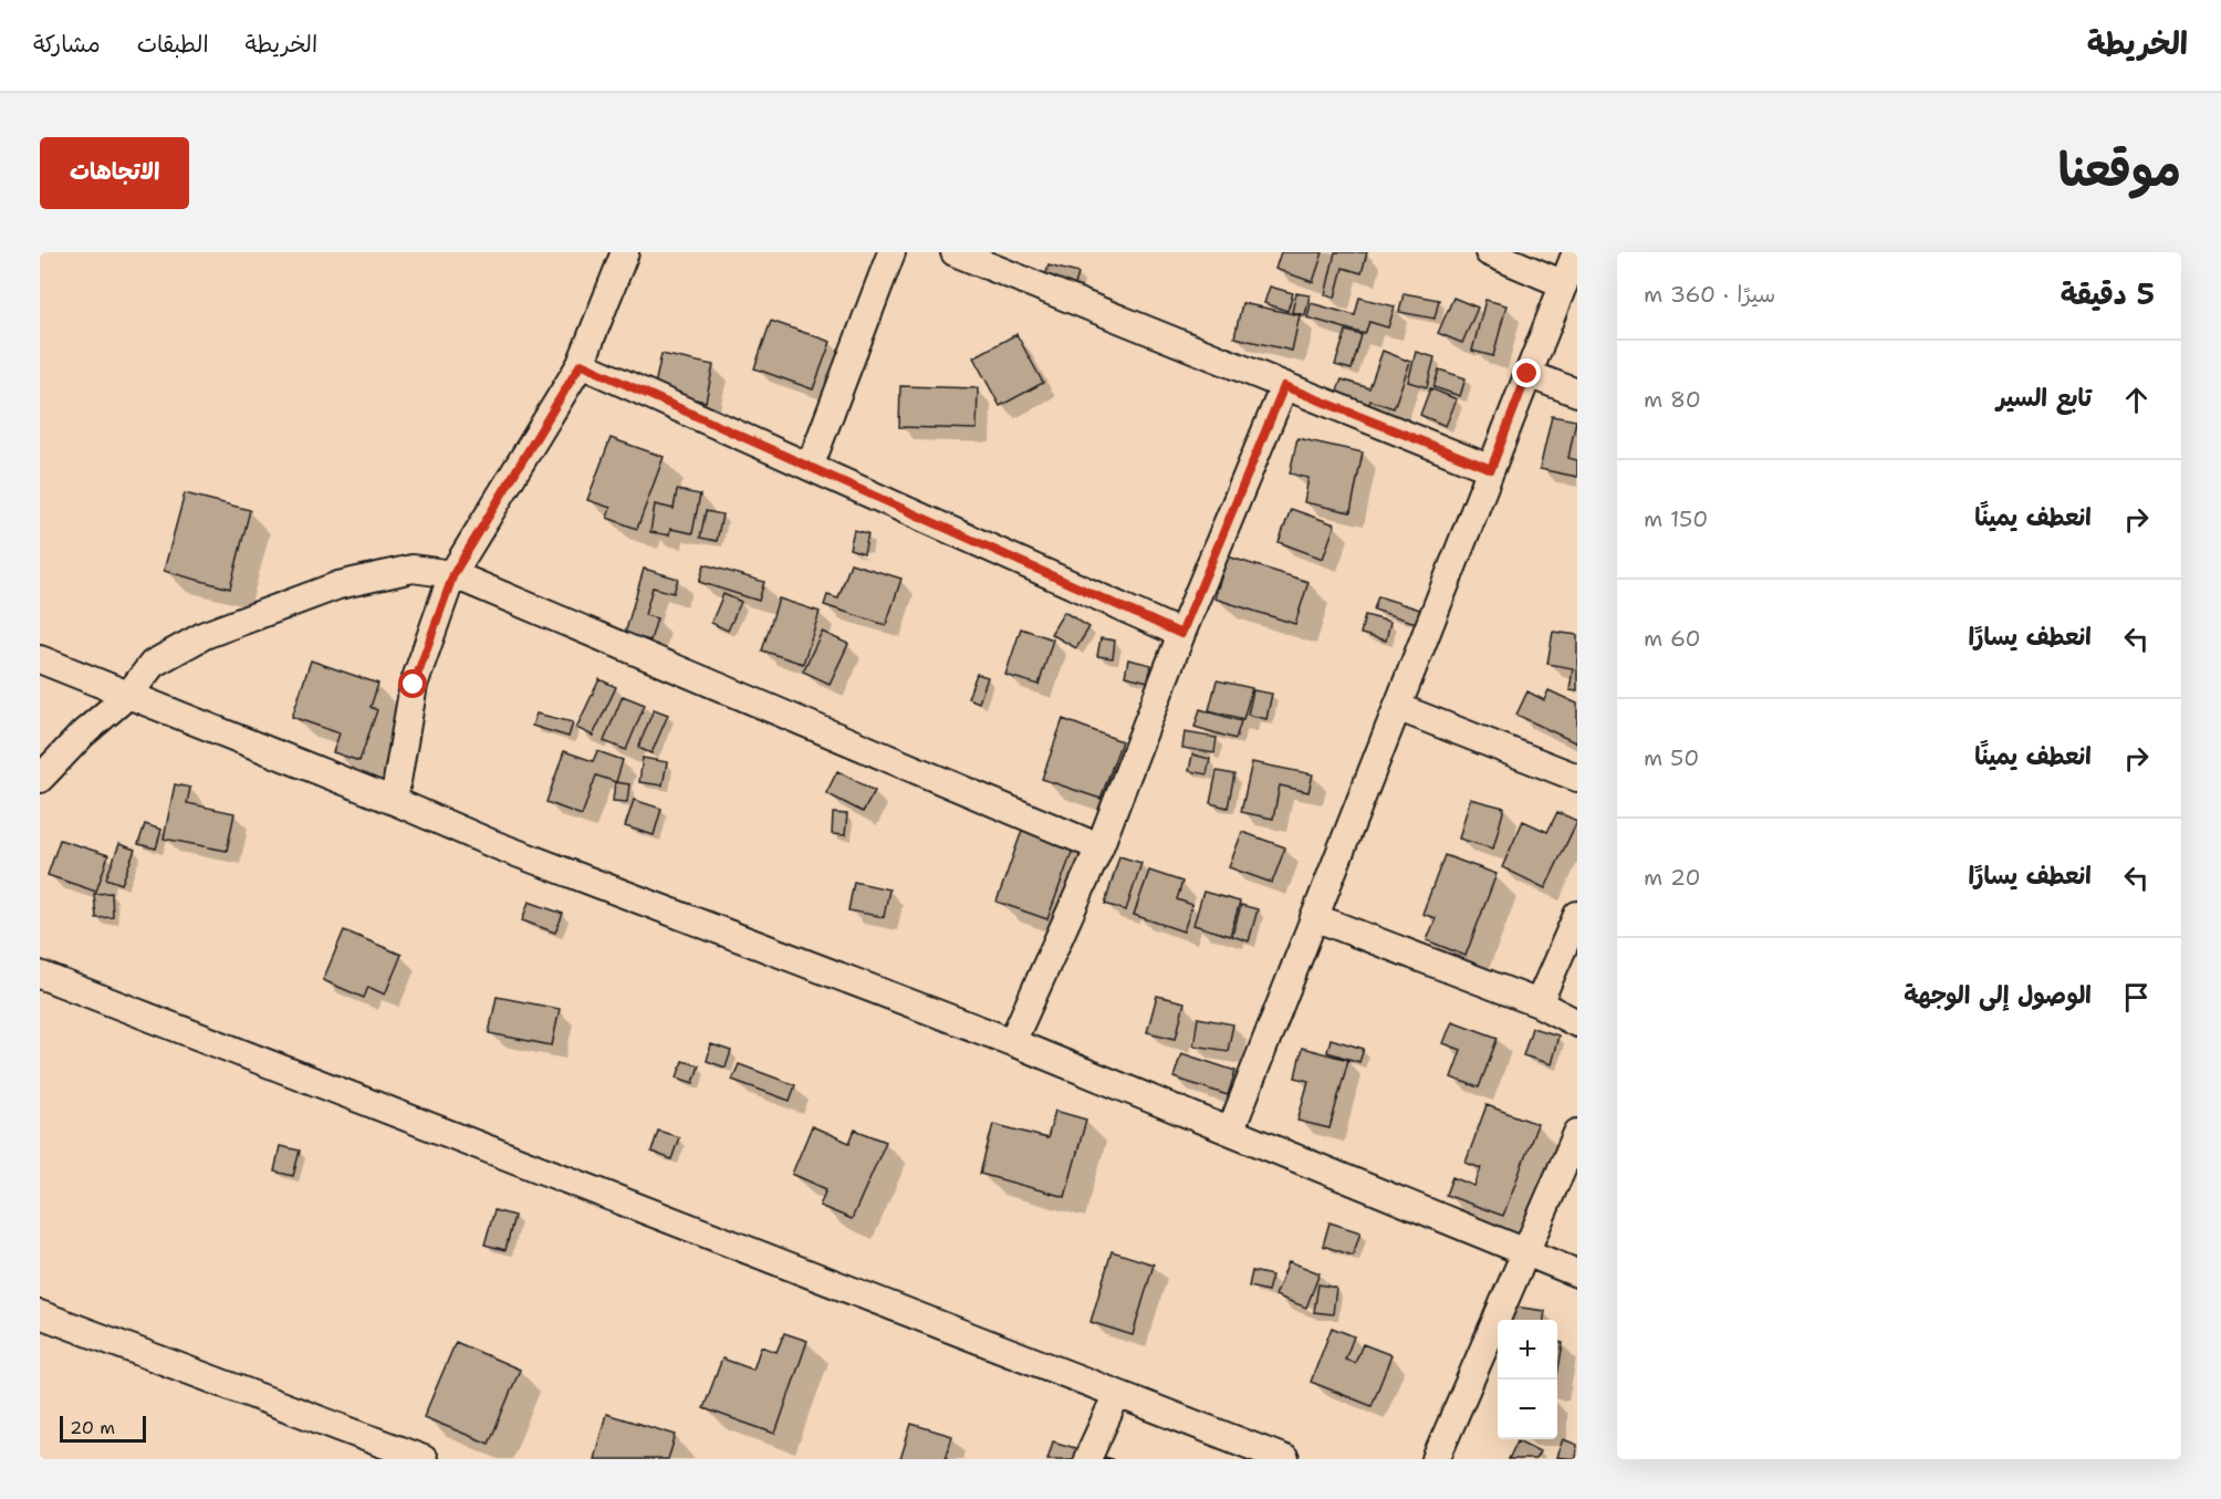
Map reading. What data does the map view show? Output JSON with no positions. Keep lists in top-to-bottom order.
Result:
{
  "scale_bar": "20 m",
  "page": {
    "header": "الخريطة",
    "nav": ["الخريطة", "الطبقات", "مشاركة"],
    "title": "موقعنا",
    "buttons": "الاتجاهات",
    "heading": ["5 دقيقة", "سيرًا · 360 m"],
    "list": [
      ["تابع السير", "80 m"],
      ["انعطف يمينًا", "150 m"],
      ["انعطف يسارًا", "60 m"],
      ["انعطف يمينًا", "50 m"],
      ["انعطف يسارًا", "20 m"],
      "الوصول إلى الوجهة"
    ],
    "map_buttons": ["+", "−"],
    "scale": "20 m"
  }
}
